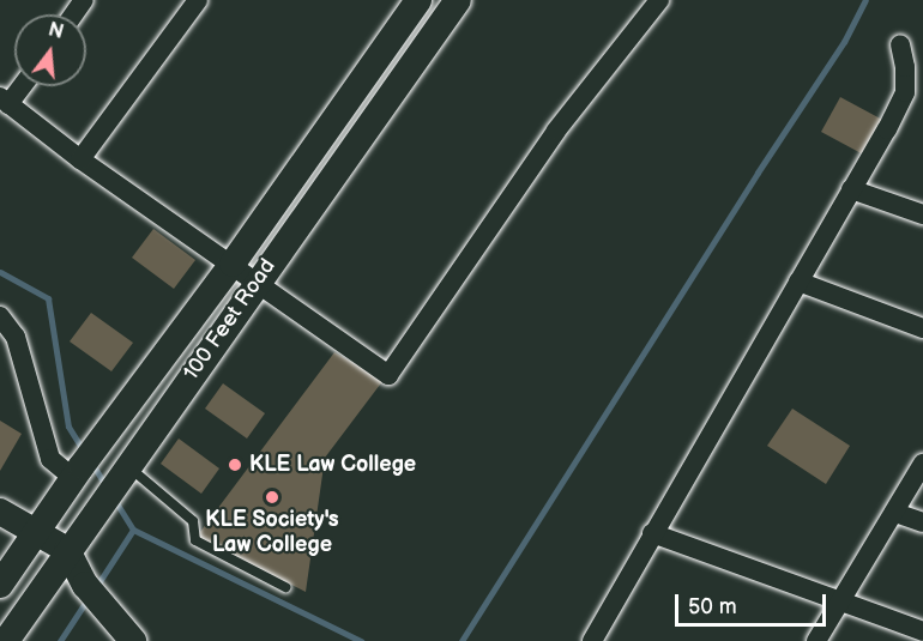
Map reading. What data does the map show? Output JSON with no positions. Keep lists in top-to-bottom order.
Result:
{
  "streets": {
    "main road": ["100 Feet Road"]
  },
  "places": ["KLE Law College", "KLE Society's Law College"],
  "scale_bar": "50 m",
  "north": "top"
}
